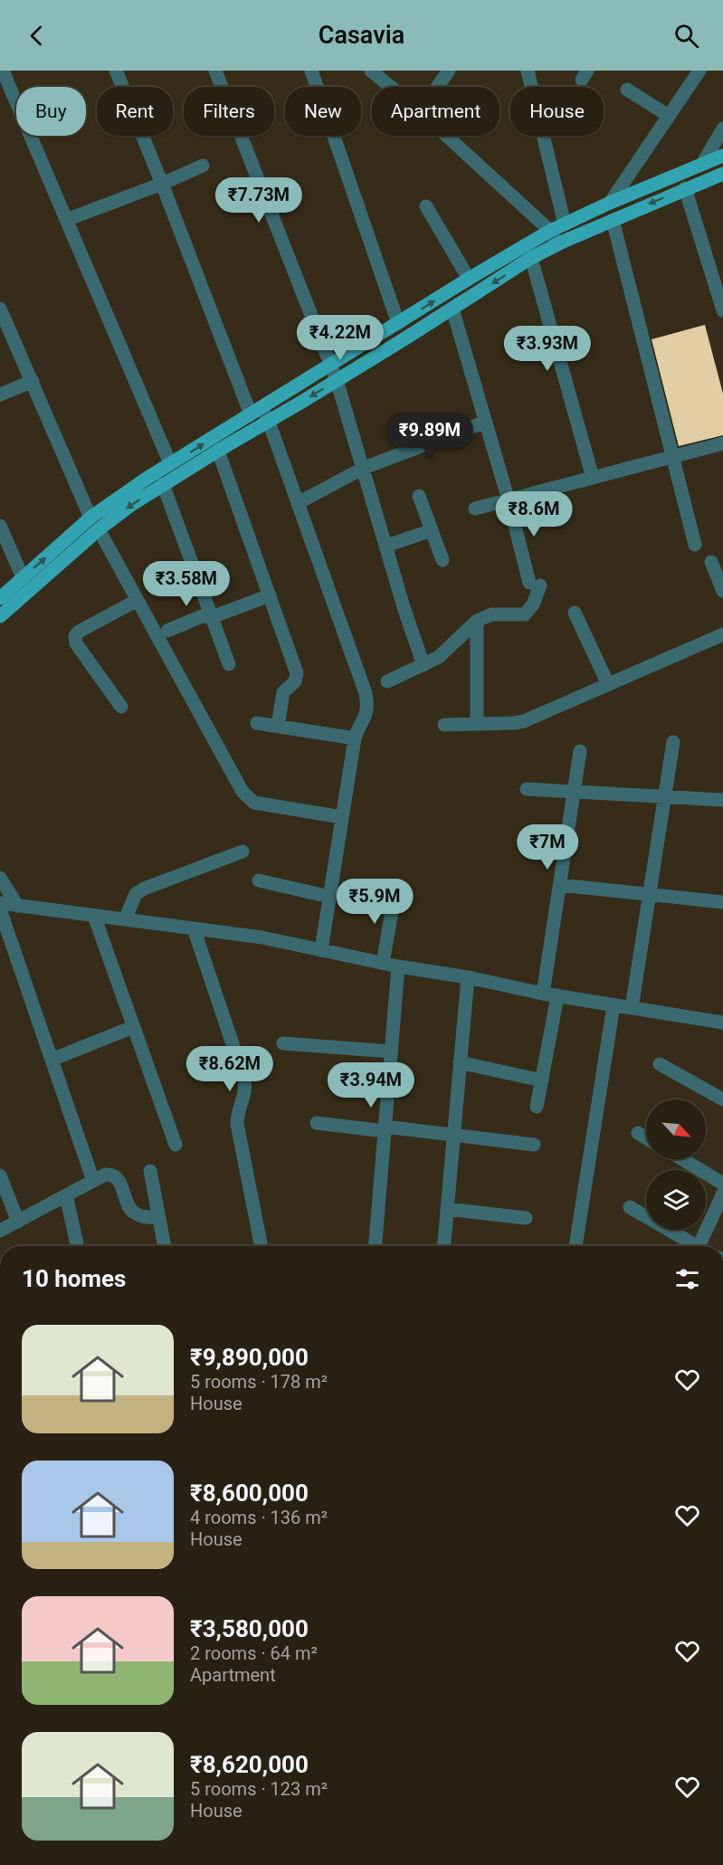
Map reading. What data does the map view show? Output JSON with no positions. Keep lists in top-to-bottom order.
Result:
{
  "north": "bottom right",
  "page": {
    "header": "Casavia",
    "chip": [
      "Buy",
      "Rent",
      "Filters",
      "New",
      "Apartment",
      "House"
    ],
    "price": [
      "₹7.73M",
      "₹4.22M",
      "₹3.93M",
      "₹9.89M",
      "₹8.6M",
      "₹3.58M",
      "₹7M",
      "₹5.9M",
      "₹8.62M",
      "₹3.94M"
    ],
    "heading": "10 homes",
    "list": [
      {
        "name": "₹9,890,000",
        "note": "5 rooms · 178 m² · House"
      },
      {
        "name": "₹8,600,000",
        "note": "4 rooms · 136 m² · House"
      },
      {
        "name": "₹3,580,000",
        "note": "2 rooms · 64 m² · Apartment"
      },
      {
        "name": "₹8,620,000",
        "note": "5 rooms · 123 m² · House"
      }
    ]
  }
}
